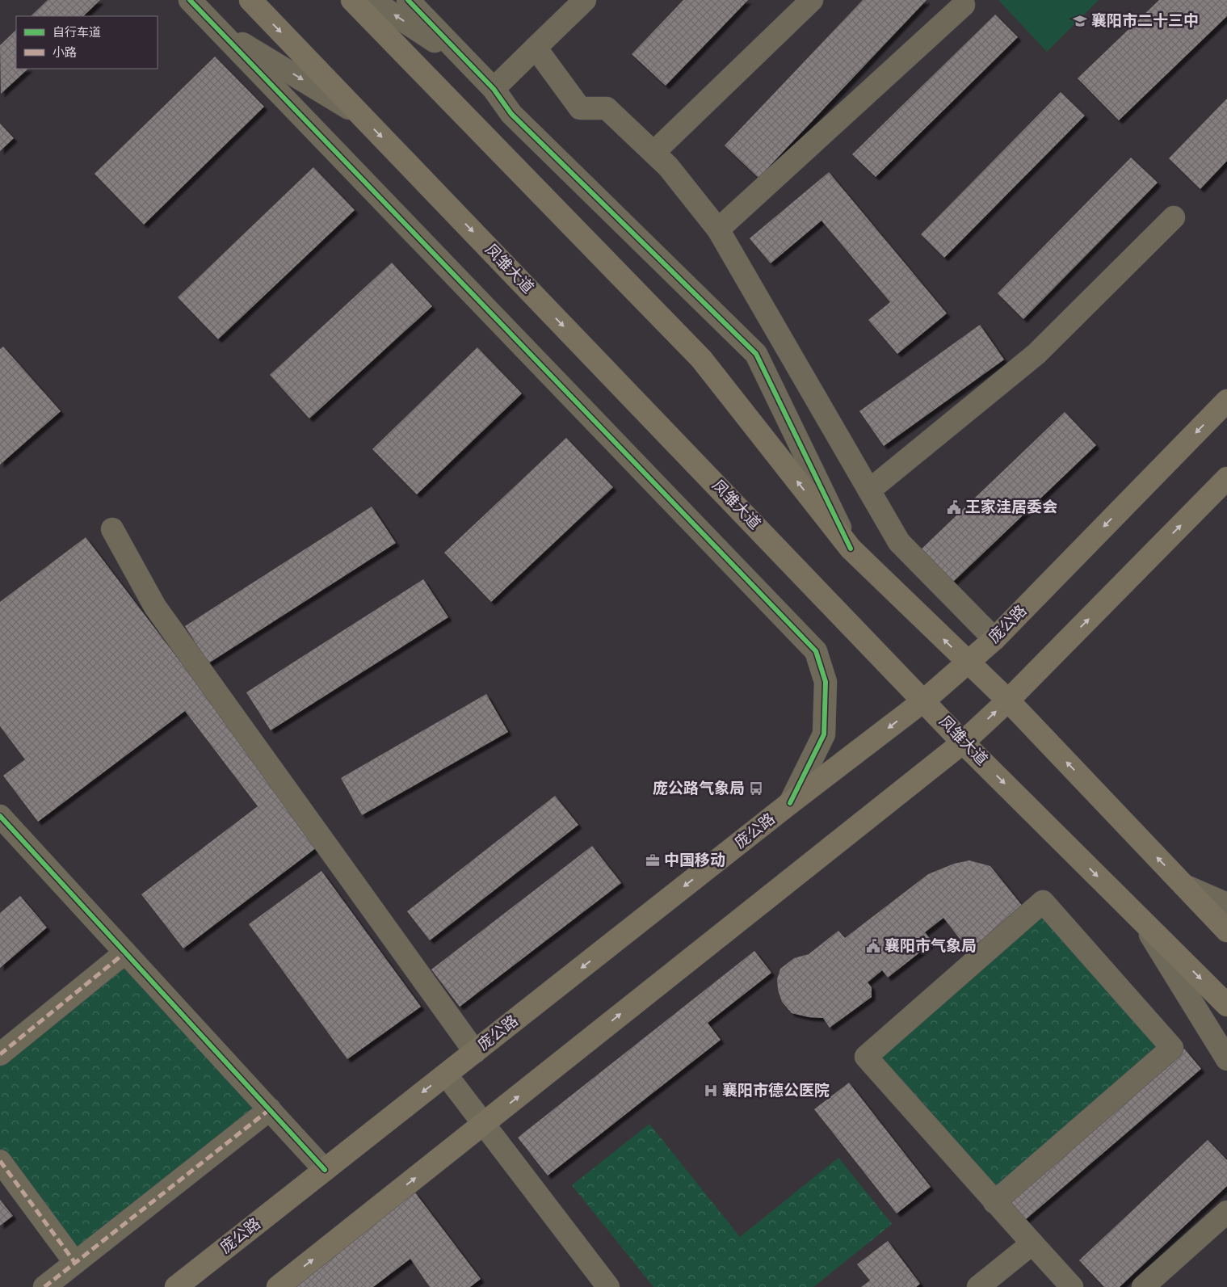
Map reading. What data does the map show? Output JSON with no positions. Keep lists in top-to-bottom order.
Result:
{
  "streets": {
    "main road": ["凤雏大道", "庞公路"]
  },
  "crossings": [
    ["凤雏大道", "庞公路"]
  ],
  "places": {
    "school or university": ["襄阳市二十三中"],
    "public building": ["王家洼居委会", "襄阳市气象局"],
    "bus stop": ["庞公路气象局"],
    "office": ["中国移动"],
    "hospital": ["襄阳市德公医院"]
  },
  "legend": ["自行车道", "小路"]
}
